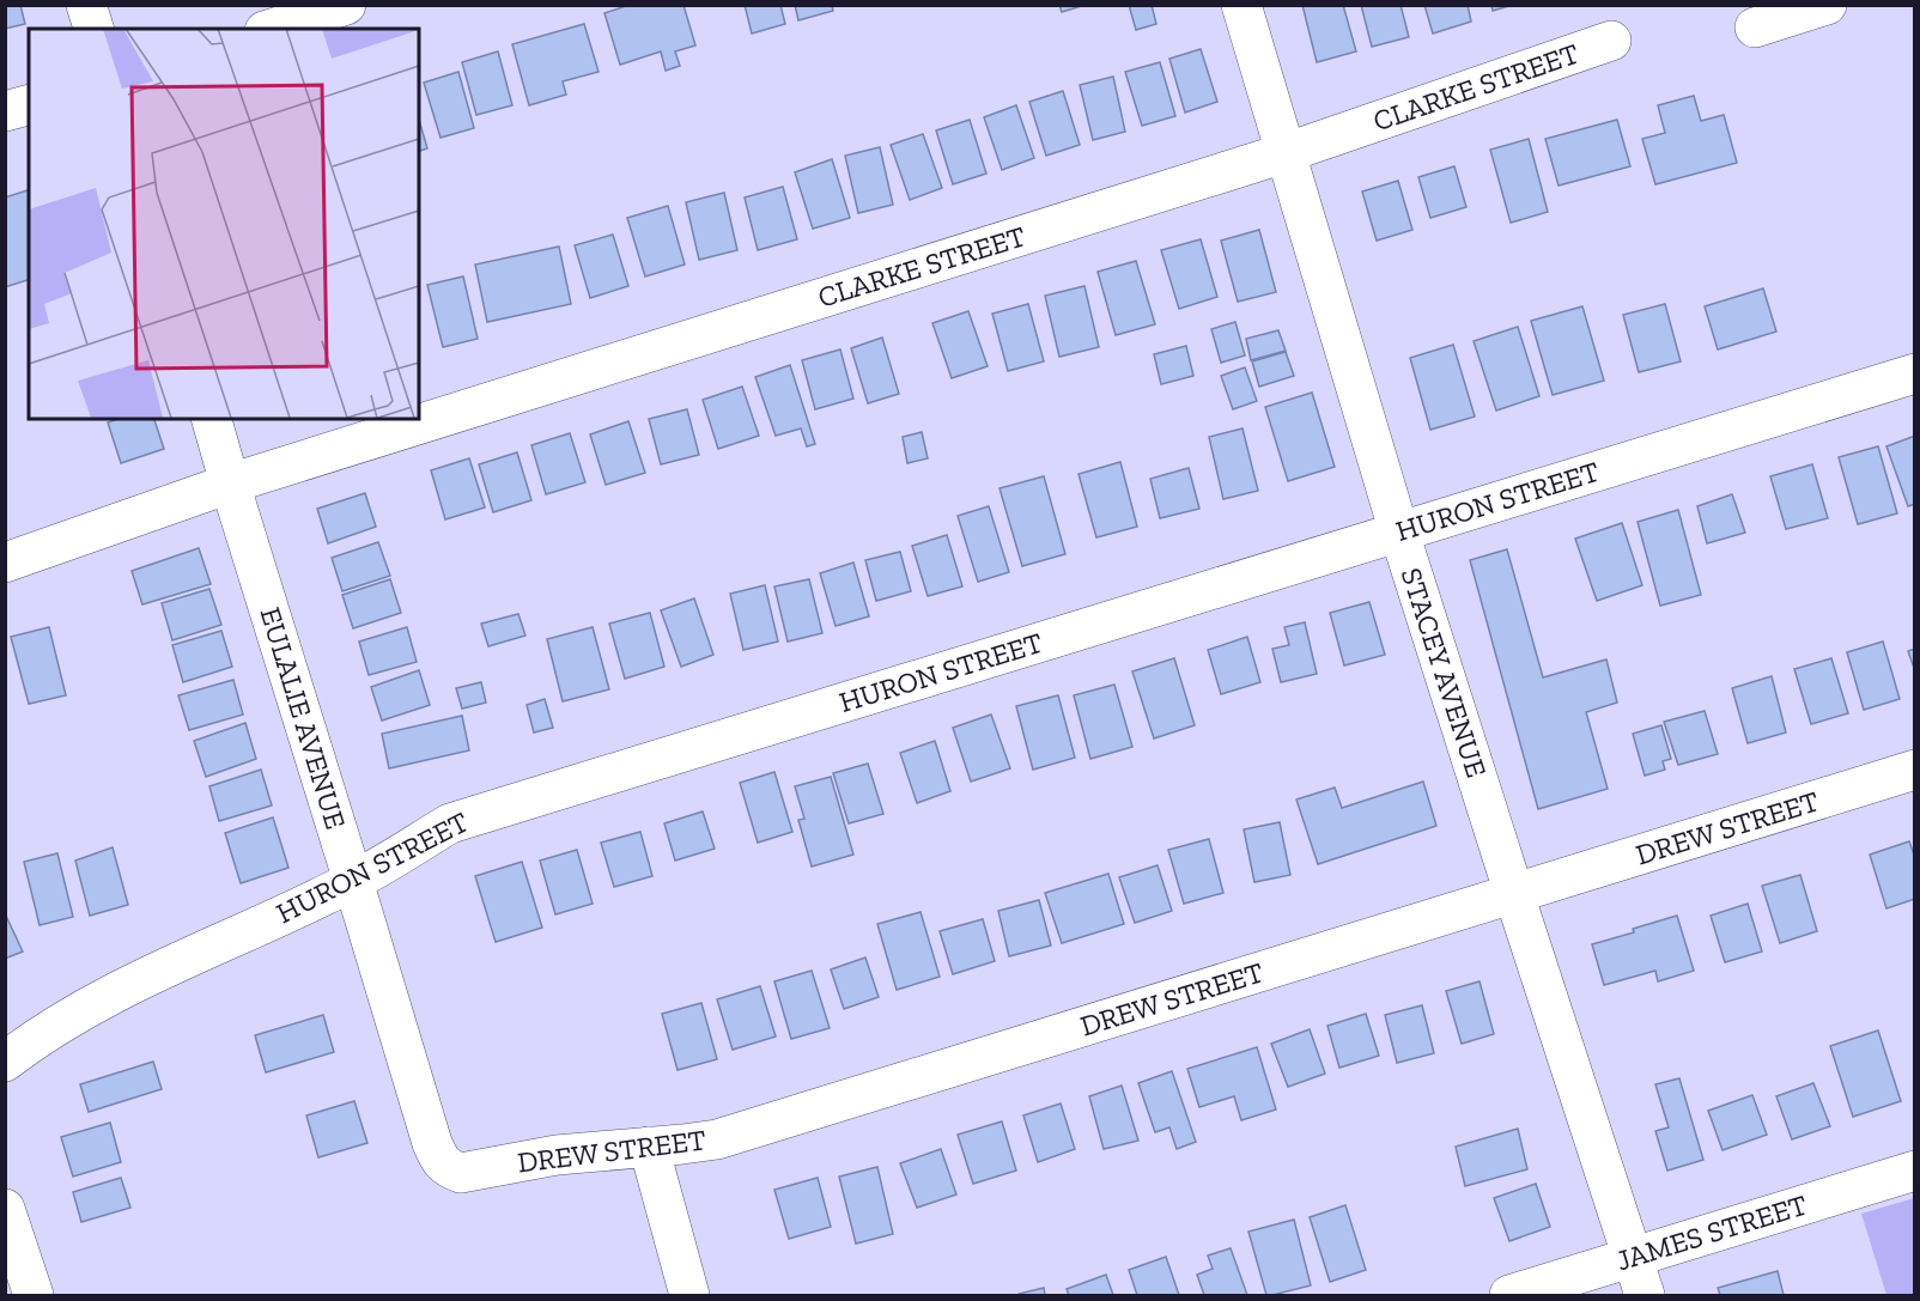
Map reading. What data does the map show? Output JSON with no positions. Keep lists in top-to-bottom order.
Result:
{
  "streets": {
    "street": [
      "CLARKE STREET",
      "HURON STREET",
      "STACEY AVENUE",
      "EULALIE AVENUE",
      "DREW STREET",
      "JAMES STREET"
    ]
  },
  "crossings": [
    ["CLARKE STREET", "STACEY AVENUE"],
    ["CLARKE STREET", "EULALIE AVENUE"],
    ["HURON STREET", "STACEY AVENUE"],
    ["HURON STREET", "EULALIE AVENUE"],
    ["STACEY AVENUE", "DREW STREET"],
    ["STACEY AVENUE", "JAMES STREET"],
    ["EULALIE AVENUE", "DREW STREET"]
  ]
}
